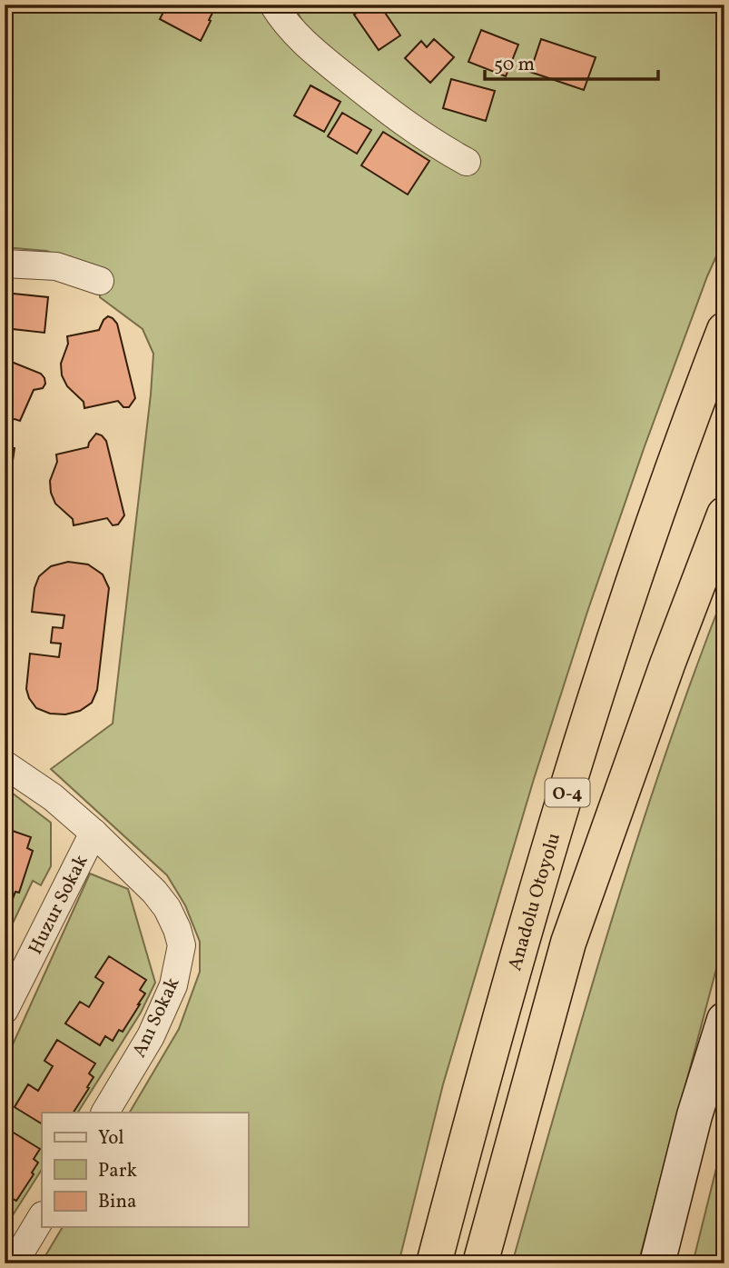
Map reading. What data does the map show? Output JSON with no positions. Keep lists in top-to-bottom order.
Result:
{
  "streets": {
    "highway": ["O-4", "Anadolu Otoyolu"],
    "street": ["Huzur Sokak", "Anı Sokak"]
  },
  "crossings": [
    ["Huzur Sokak", "Anı Sokak"]
  ],
  "legend": ["Yol", "Park", "Bina"],
  "scale_bar": "50 m"
}
